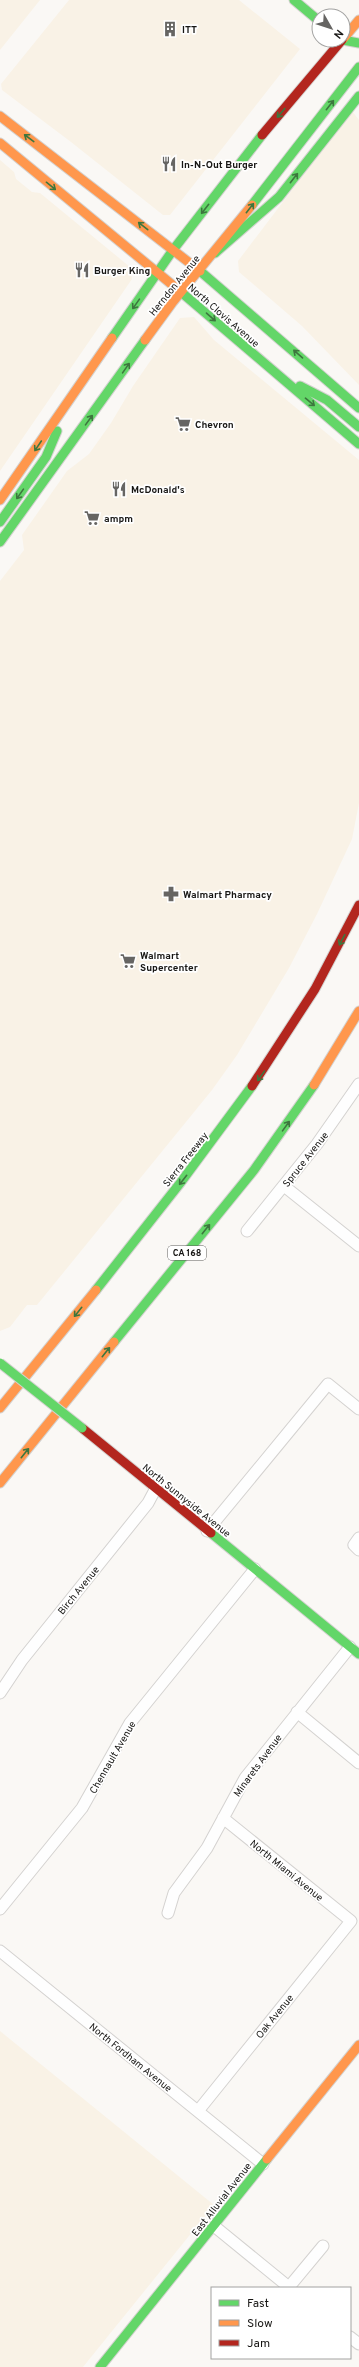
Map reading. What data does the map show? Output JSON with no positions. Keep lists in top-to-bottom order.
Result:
{
  "streets": {
    "main road": [
      "Herndon Avenue",
      "North Clovis Avenue",
      "Sierra Freeway",
      "CA 168",
      "North Sunnyside Avenue",
      "East Alluvial Avenue"
    ],
    "street": [
      "Spruce Avenue",
      "Birch Avenue",
      "Chennault Avenue",
      "Minarets Avenue",
      "North Miami Avenue",
      "Oak Avenue",
      "North Fordham Avenue"
    ]
  },
  "crossings": [
    ["Herndon Avenue", "North Clovis Avenue"],
    ["North Sunnyside Avenue", "Birch Avenue"],
    ["North Sunnyside Avenue", "Chennault Avenue"],
    ["North Sunnyside Avenue", "Minarets Avenue"],
    ["Minarets Avenue", "North Miami Avenue"],
    ["North Miami Avenue", "Oak Avenue"],
    ["Oak Avenue", "North Fordham Avenue"],
    ["North Fordham Avenue", "East Alluvial Avenue"]
  ],
  "places": {
    "building": ["ITT"],
    "restaurant": ["In-N-Out Burger", "Burger King", "McDonald's"],
    "supermarket": ["Chevron", "ampm", "Walmart Supercenter"],
    "pharmacy": ["Walmart Pharmacy"]
  },
  "legend": ["Fast", "Slow", "Jam"],
  "north": "bottom right"
}
